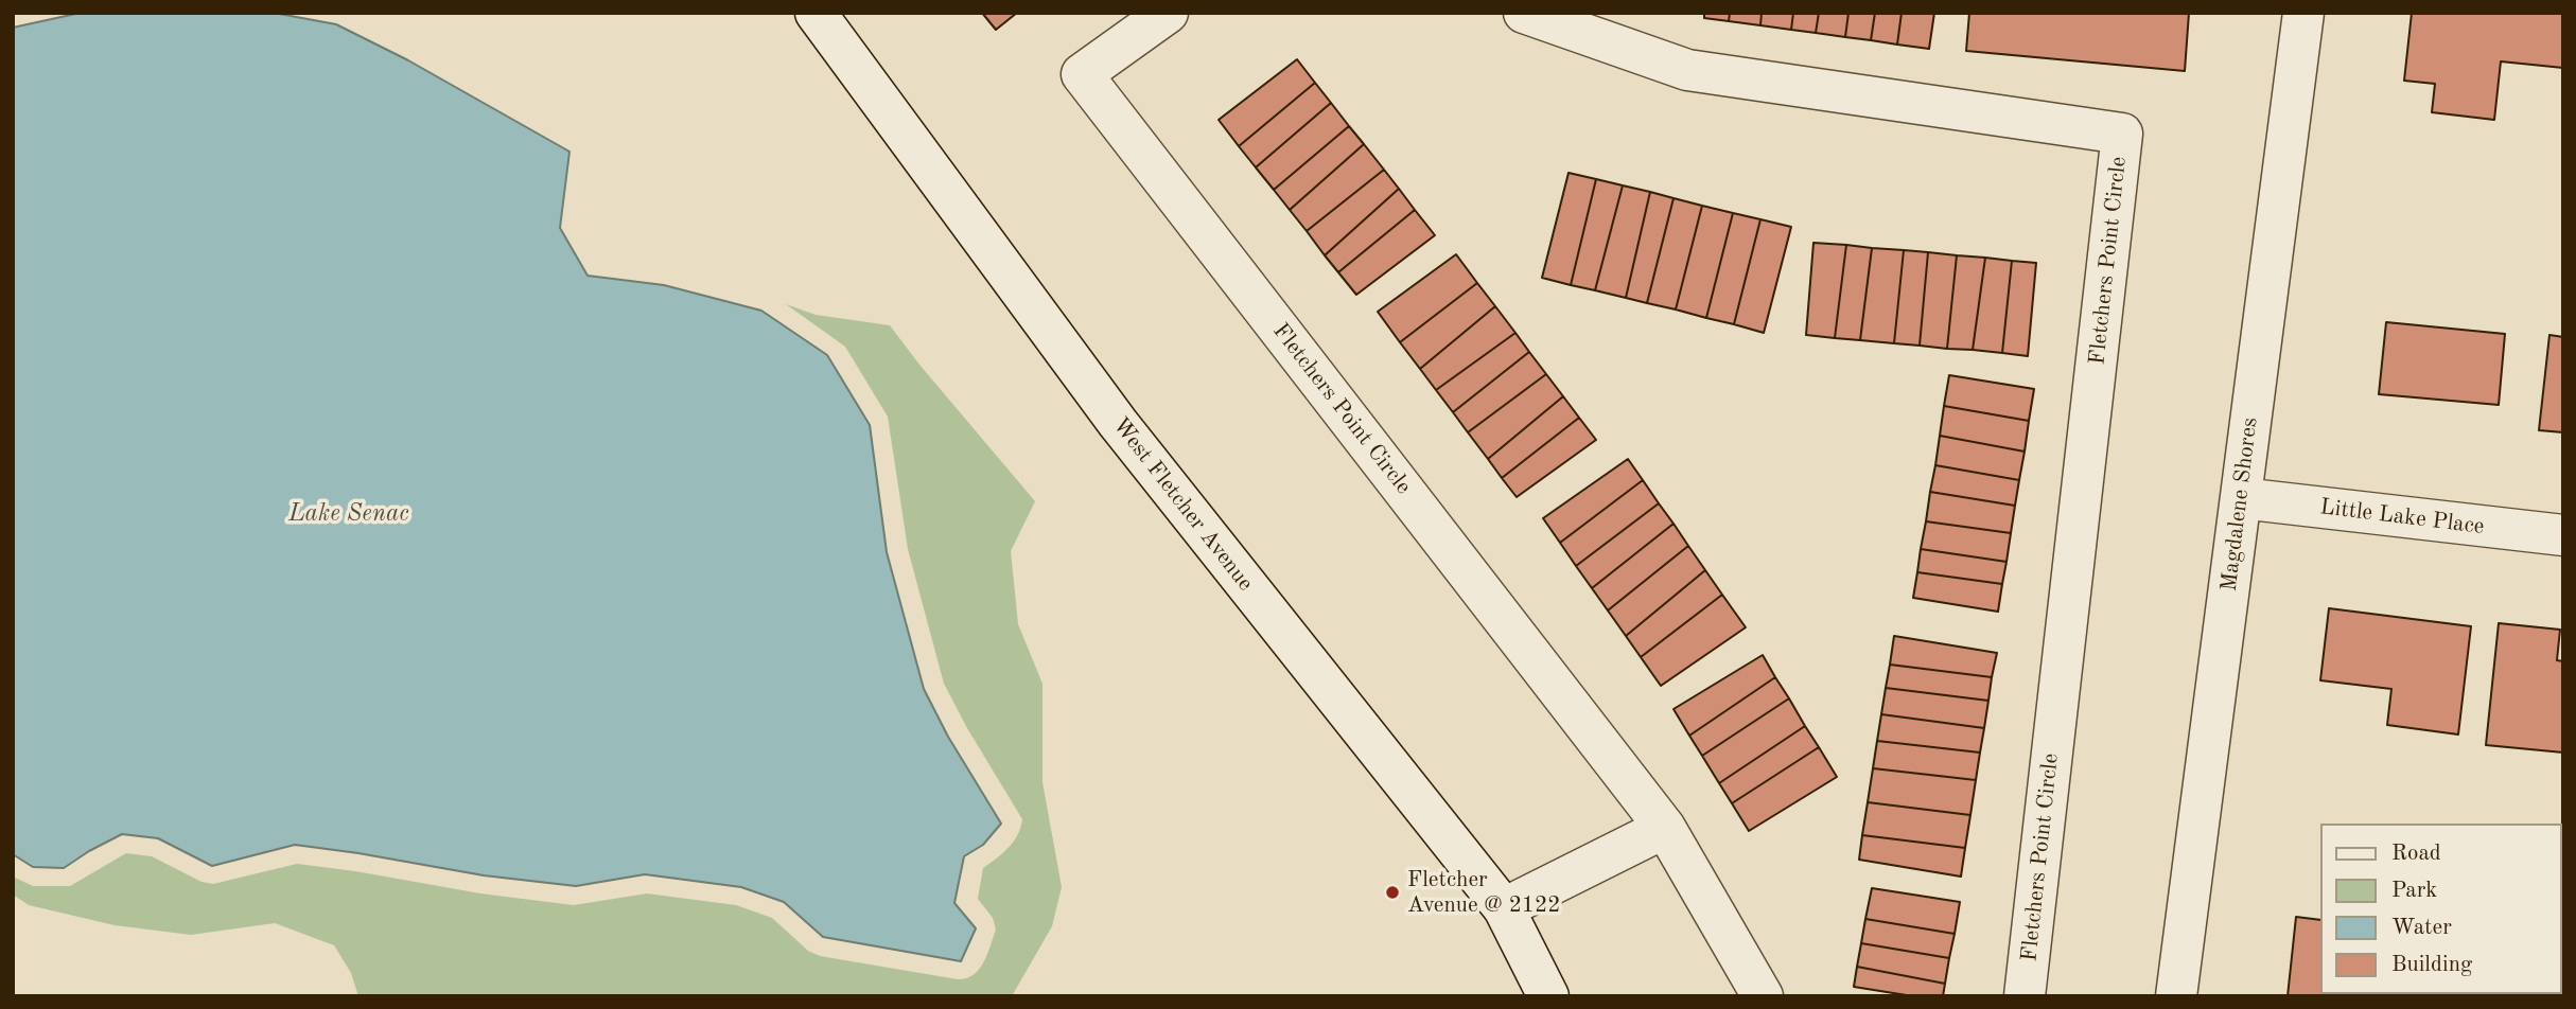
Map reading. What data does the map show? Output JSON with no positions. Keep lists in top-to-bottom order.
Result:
{
  "streets": {
    "street": [
      "Fletchers Point Circle",
      "West Fletcher Avenue",
      "Magdalene Shores",
      "Little Lake Place"
    ]
  },
  "crossings": [
    ["Magdalene Shores", "Little Lake Place"]
  ],
  "water": ["Lake Senac"],
  "places": ["Fletcher Avenue @ 2122"],
  "legend": [
    "Road",
    "Park",
    "Water",
    "Building"
  ]
}
